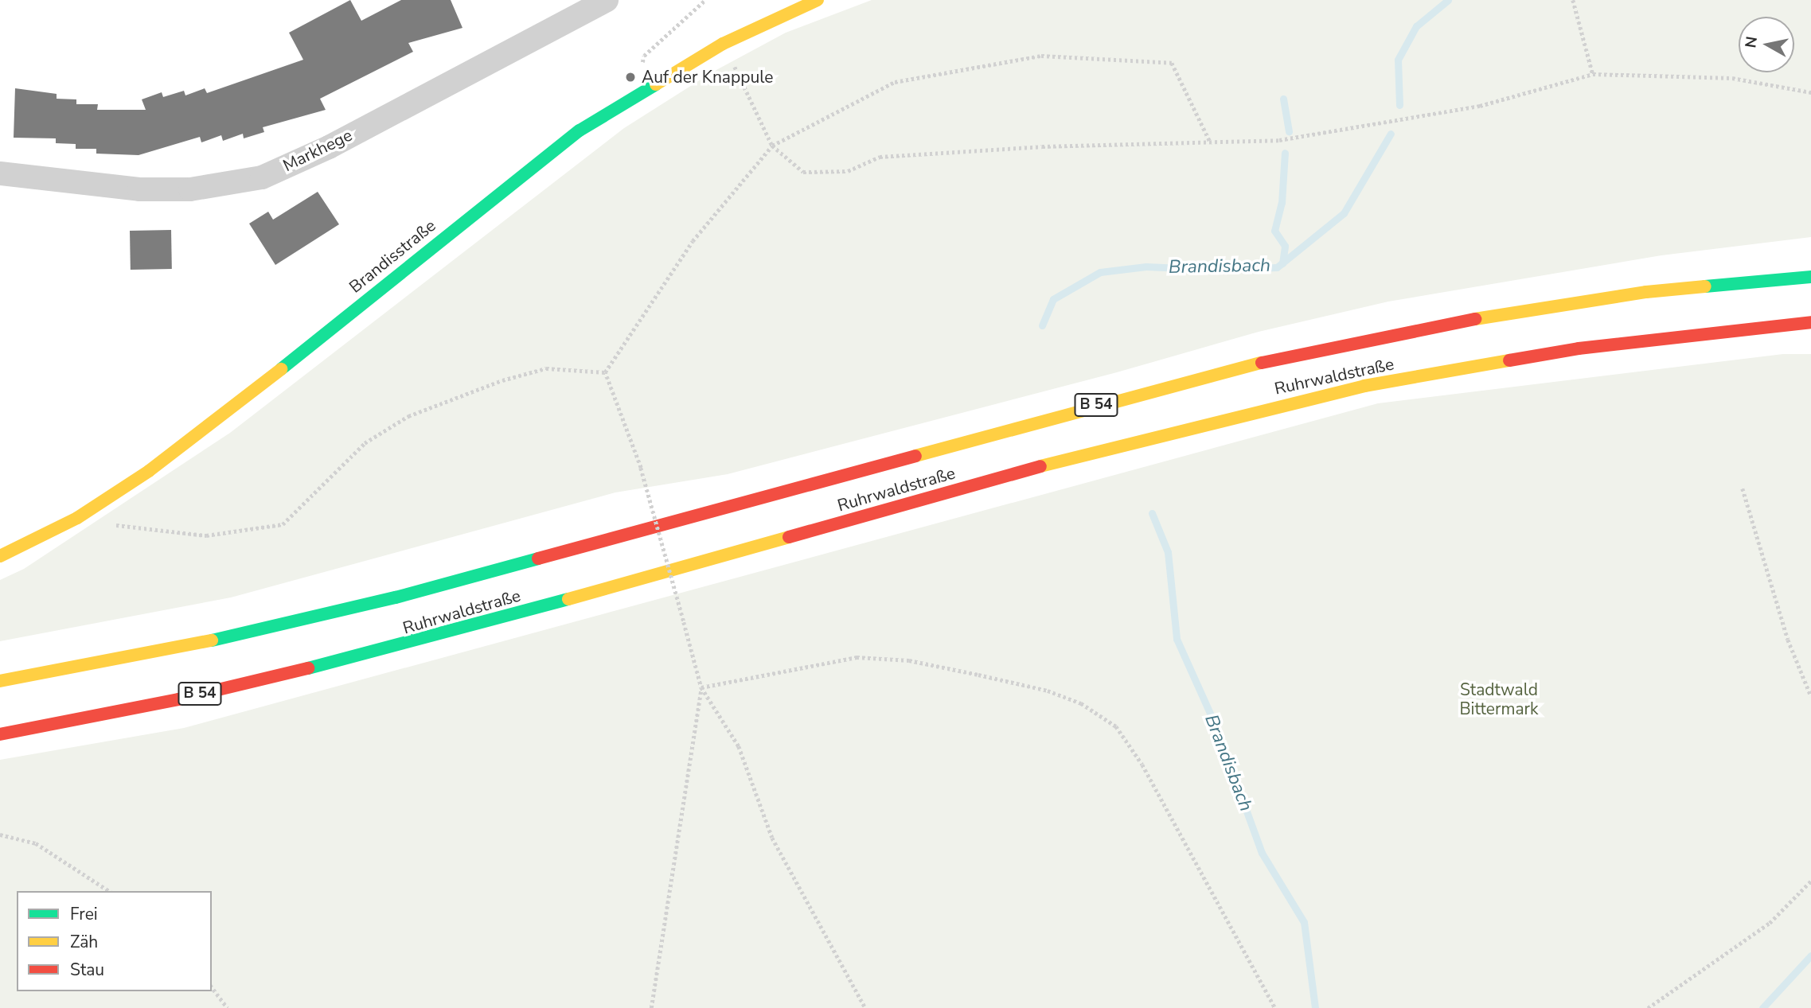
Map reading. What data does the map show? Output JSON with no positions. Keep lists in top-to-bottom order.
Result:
{
  "streets": {
    "main road": ["Brandisstraße", "Ruhrwaldstraße", "B 54"],
    "street": ["Markhege"]
  },
  "water": ["Brandisbach"],
  "parks": ["Stadtwald Bittermark"],
  "places": ["Auf der Knappule"],
  "legend": ["Frei", "Zäh", "Stau"],
  "north": "left"
}
